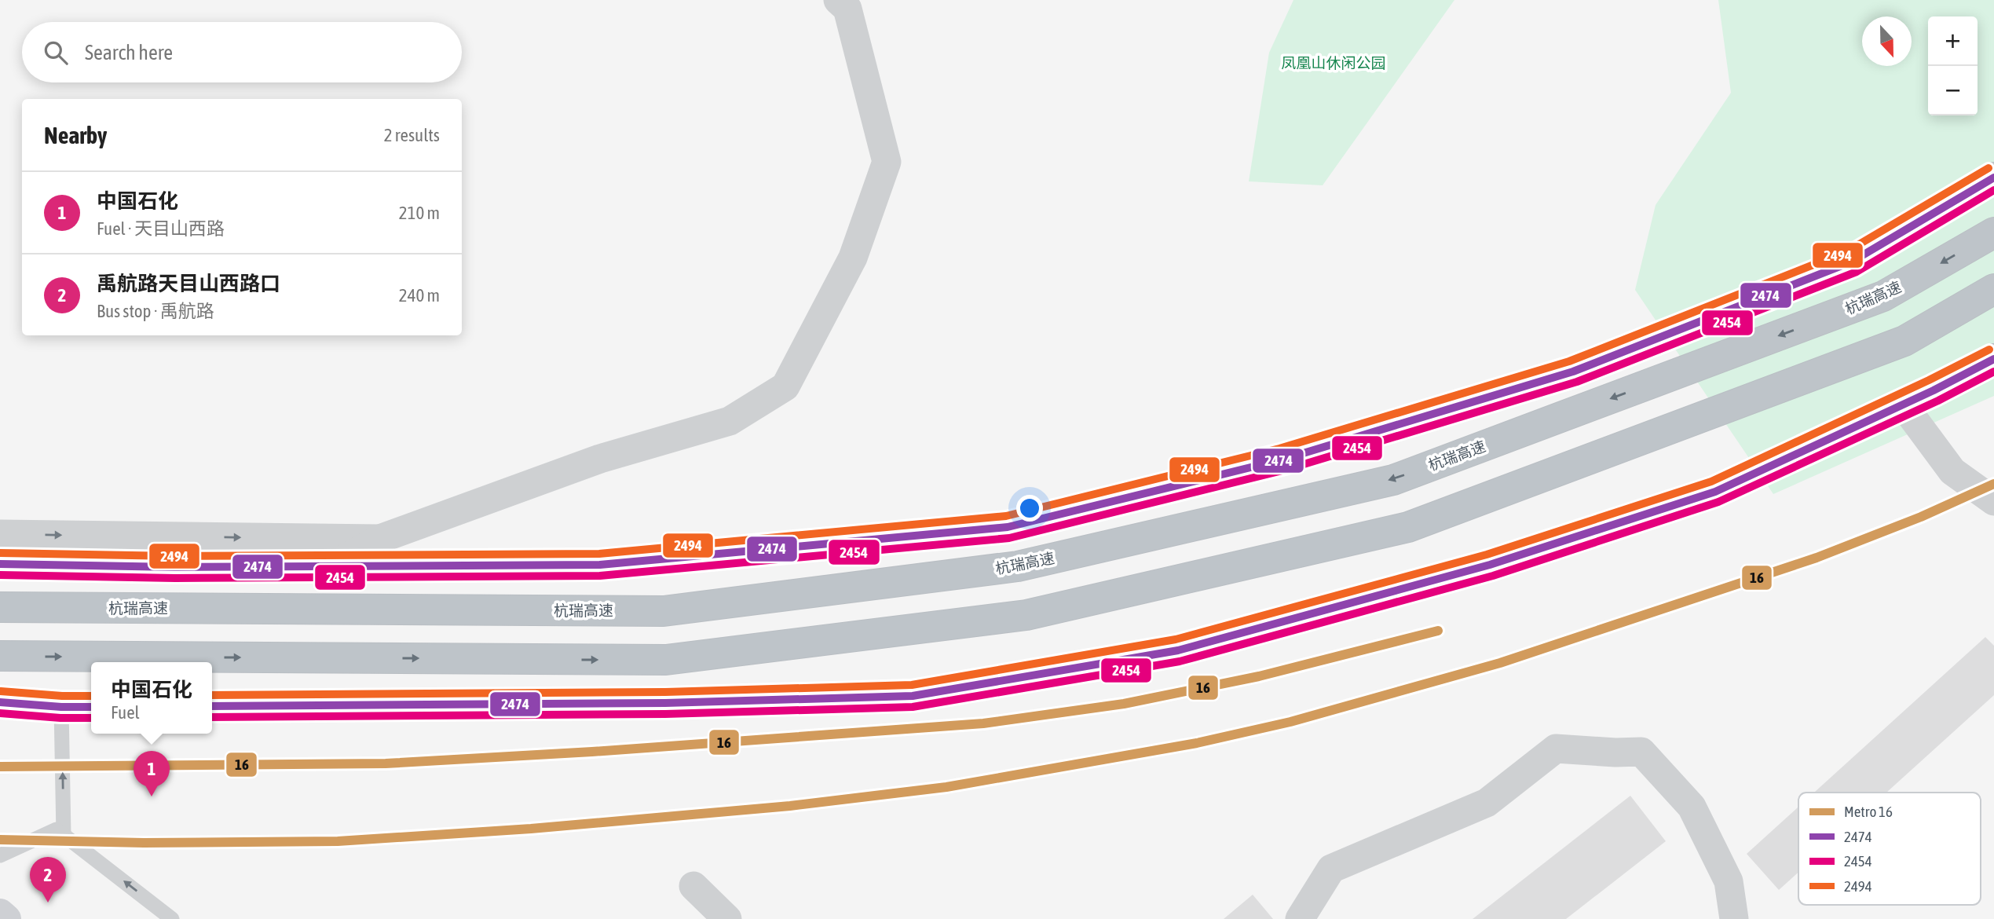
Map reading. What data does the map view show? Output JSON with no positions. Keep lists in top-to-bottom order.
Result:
{
  "streets": {
    "highway": ["杭瑞高速"]
  },
  "parks": ["凤凰山休闲公园"],
  "lines": [
    "transit line 2494",
    "transit line 2474",
    "transit line 2454",
    "metro line 16"
  ],
  "legend": [
    "Metro 16",
    "2474",
    "2454",
    "2494"
  ],
  "north": "bottom",
  "page": {
    "map_buttons": ["+", "−"],
    "search": "Search here",
    "heading": ["Nearby", "2 results"],
    "list": [
      {
        "mark": "1",
        "name": "中国石化",
        "note": "Fuel · 天目山西路",
        "value": "210 m"
      },
      {
        "mark": "2",
        "name": "禹航路天目山西路口",
        "note": "Bus stop · 禹航路",
        "value": "240 m"
      }
    ],
    "popup": ["中国石化", "Fuel"],
    "pins": ["1", "2"]
  }
}
